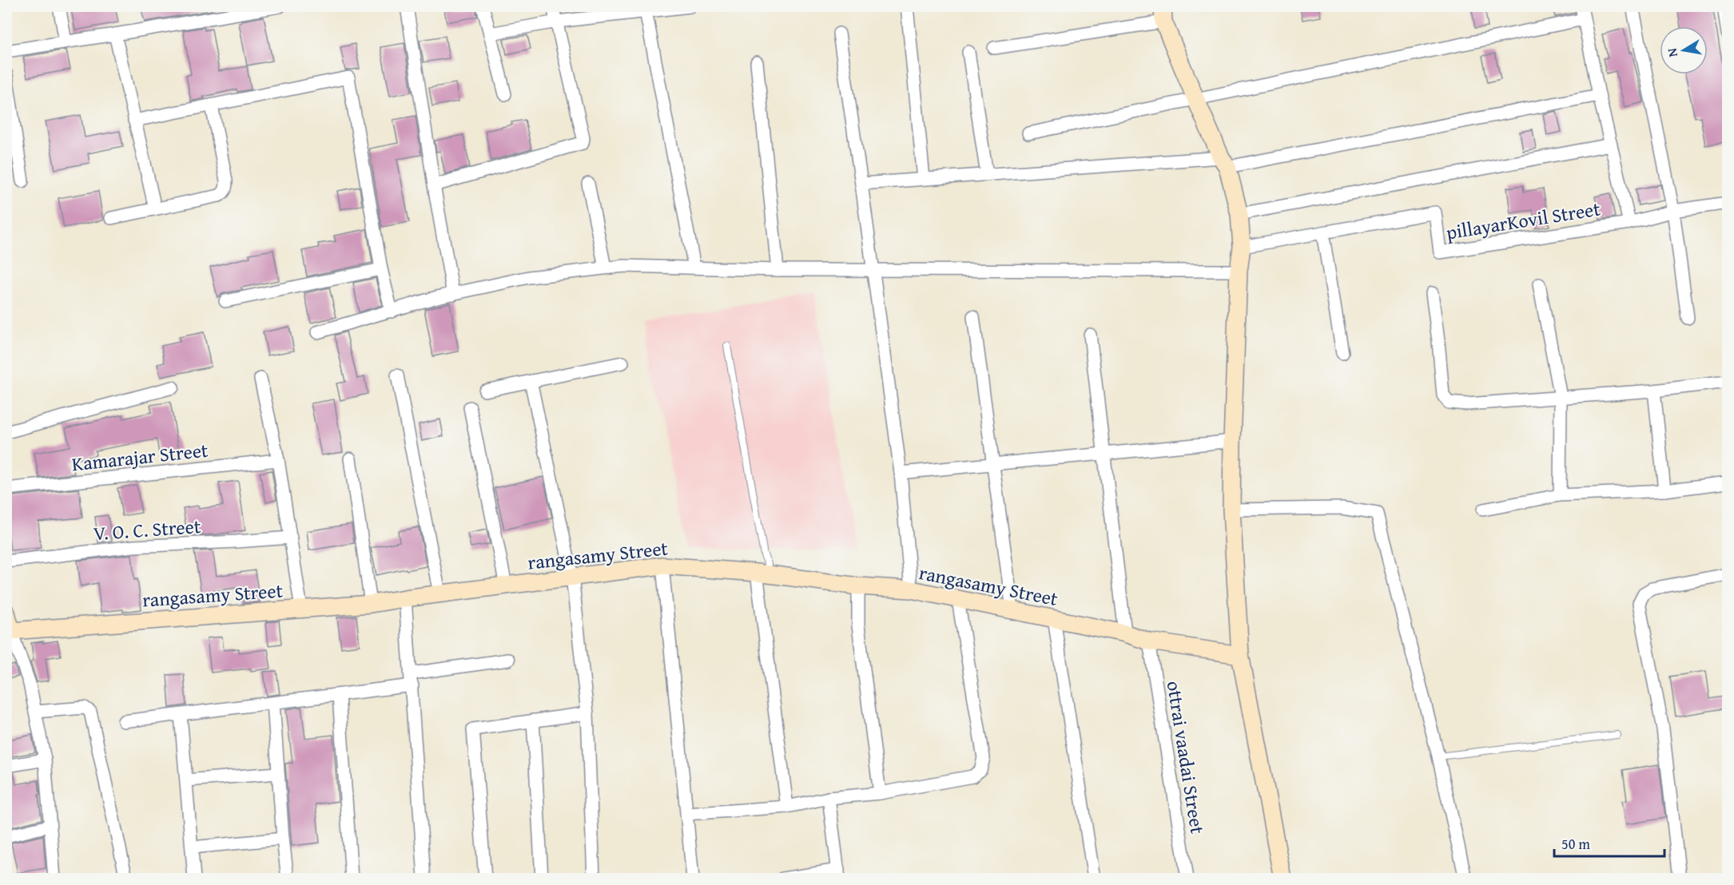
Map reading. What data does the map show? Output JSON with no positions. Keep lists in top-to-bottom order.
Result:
{
  "streets": {
    "street": [
      "pillayarKovil Street",
      "Kamarajar Street",
      "V. O. C. Street",
      "rangasamy Street",
      "ottrai vaadai Street"
    ]
  },
  "crossings": [
    ["rangasamy Street", "ottrai vaadai Street"]
  ],
  "scale_bar": "50 m",
  "north": "left"
}
